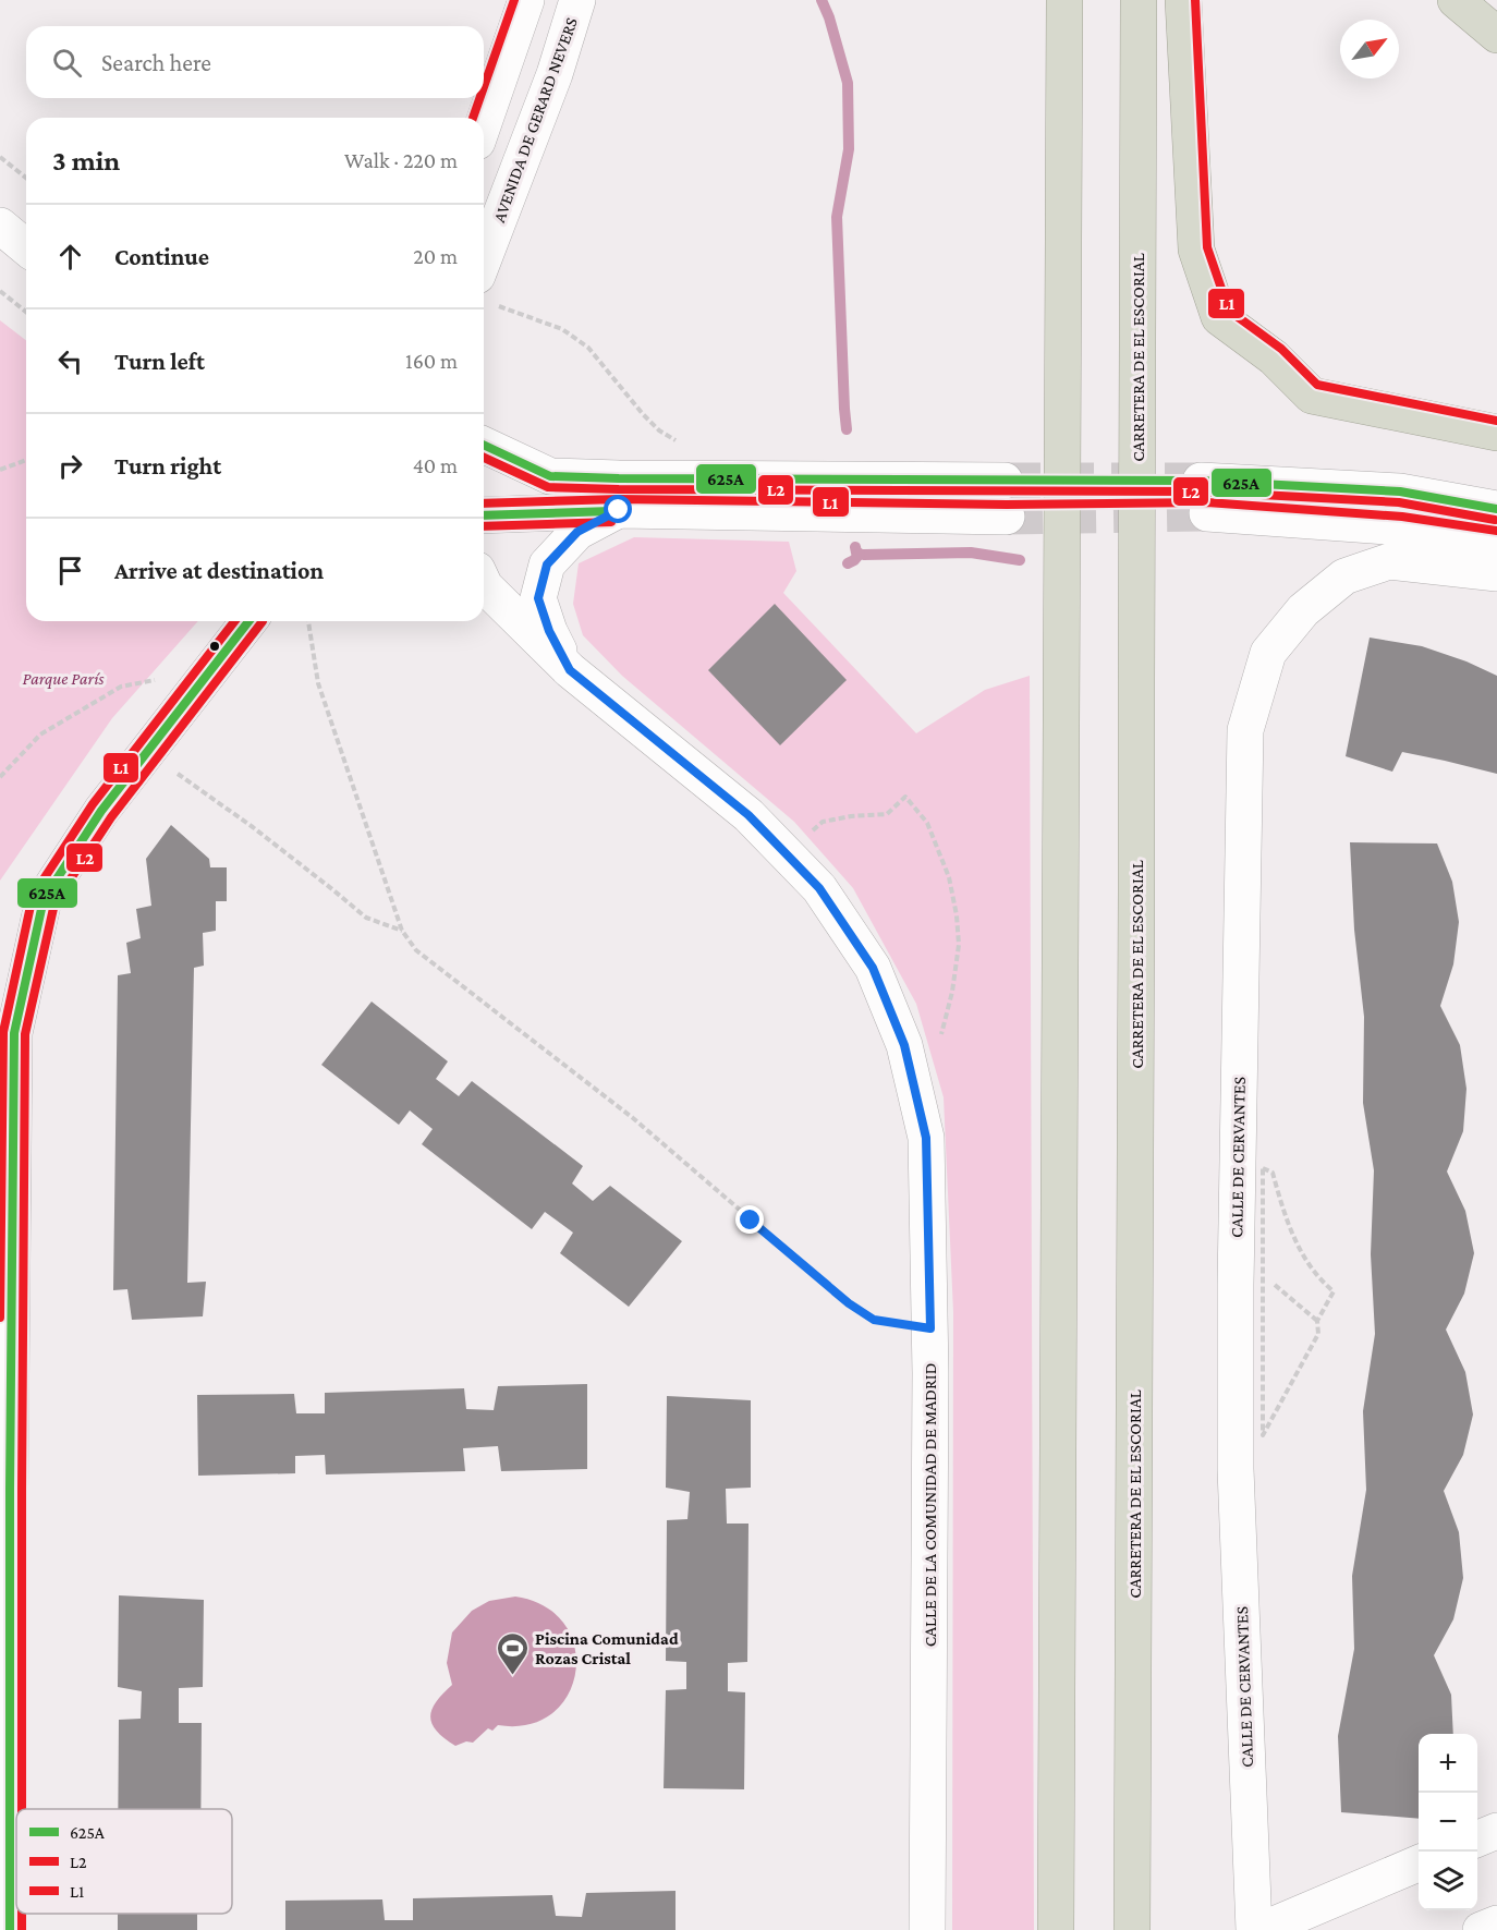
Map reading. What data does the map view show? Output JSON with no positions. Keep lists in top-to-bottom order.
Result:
{
  "streets": {
    "highway": ["CARRETERA DE EL ESCORIAL"],
    "street": ["AVENIDA DE GERARD NEVERS", "CALLE DE CERVANTES", "CALLE DE LA COMUNIDAD DE MADRID"]
  },
  "parks": ["Parque París"],
  "places": {
    "sports": ["Piscina Comunidad Rozas Cristal"]
  },
  "lines": ["transit line L1", "transit line 625A", "transit line L2"],
  "legend": ["625A", "L2", "L1"],
  "north": "top right",
  "page": {
    "search": "Search here",
    "heading": ["3 min", "Walk · 220 m"],
    "list": [
      ["Continue", "20 m"],
      ["Turn left", "160 m"],
      ["Turn right", "40 m"],
      "Arrive at destination"
    ],
    "map_buttons": ["+", "−"]
  }
}
